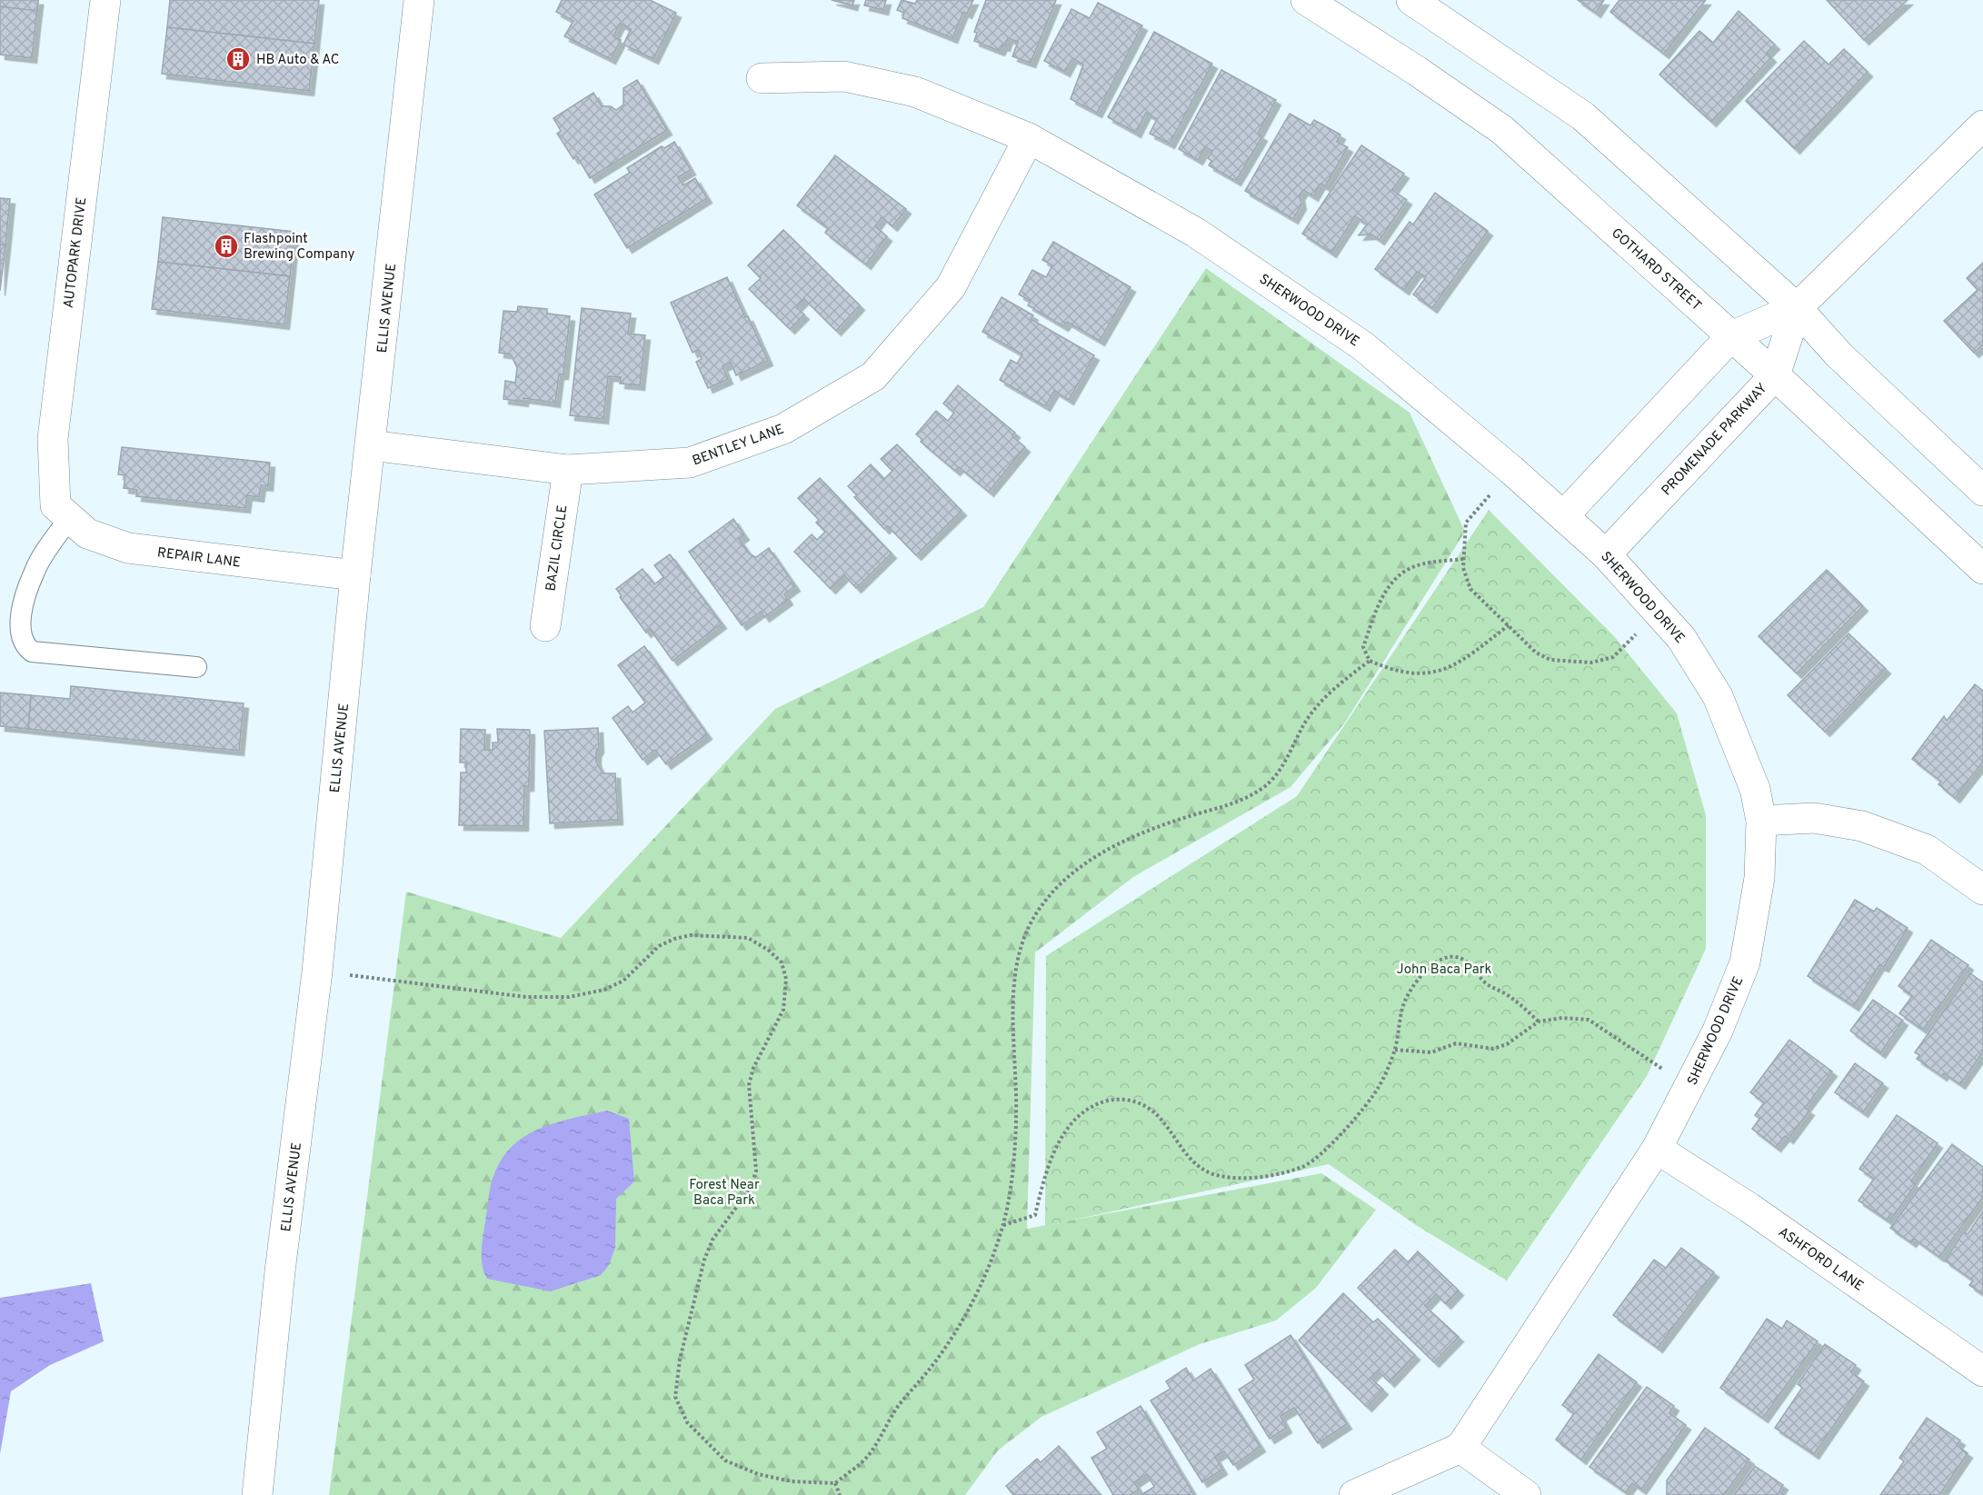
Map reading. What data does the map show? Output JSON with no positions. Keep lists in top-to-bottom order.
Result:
{
  "streets": {
    "street": [
      "AUTOPARK DRIVE",
      "GOTHARD STREET",
      "ELLIS AVENUE",
      "SHERWOOD DRIVE",
      "PROMENADE PARKWAY",
      "BENTLEY LANE",
      "BAZIL CIRCLE",
      "REPAIR LANE",
      "ASHFORD LANE"
    ]
  },
  "crossings": [
    ["AUTOPARK DRIVE", "REPAIR LANE"],
    ["GOTHARD STREET", "PROMENADE PARKWAY"],
    ["ELLIS AVENUE", "BENTLEY LANE"],
    ["ELLIS AVENUE", "REPAIR LANE"],
    ["SHERWOOD DRIVE", "PROMENADE PARKWAY"],
    ["SHERWOOD DRIVE", "BENTLEY LANE"],
    ["SHERWOOD DRIVE", "ASHFORD LANE"],
    ["BENTLEY LANE", "BAZIL CIRCLE"]
  ],
  "parks": ["John Baca Park", "Forest Near Baca Park"],
  "places": {
    "building": ["HB Auto & AC", "Flashpoint Brewing Company"]
  }
}
